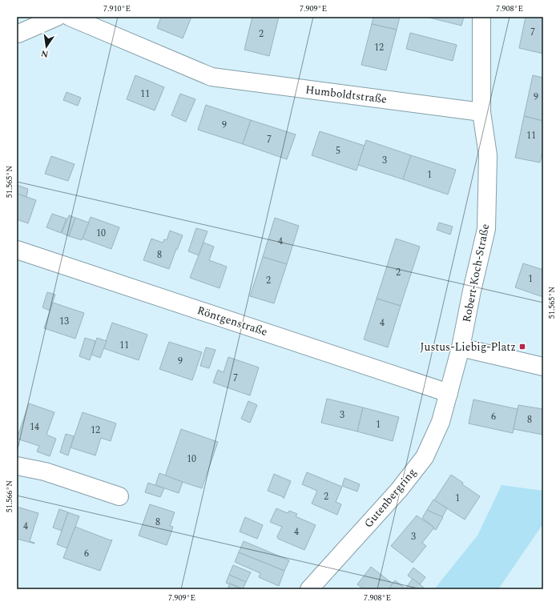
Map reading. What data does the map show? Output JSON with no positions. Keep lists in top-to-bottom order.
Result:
{
  "streets": {
    "street": [
      "Humboldtstraße",
      "Robert-Koch-Straße",
      "Röntgenstraße",
      "Gutenbergring"
    ]
  },
  "crossings": [
    ["Humboldtstraße", "Robert-Koch-Straße"],
    ["Robert-Koch-Straße", "Röntgenstraße"],
    ["Robert-Koch-Straße", "Gutenbergring"],
    ["Röntgenstraße", "Gutenbergring"]
  ],
  "places": {
    "transit": ["Justus-Liebig-Platz"]
  },
  "house_numbers": [
    "7",
    "2",
    "12",
    "11",
    "9",
    "9",
    "11",
    "7",
    "5",
    "3",
    "1",
    "10",
    "4",
    "8",
    "2",
    "1",
    "2",
    "13",
    "4",
    "11",
    "9",
    "7",
    "3",
    "6",
    "8",
    "1",
    "14",
    "12",
    "10",
    "2",
    "1",
    "8",
    "4",
    "4",
    "3",
    "6"
  ],
  "north": "bottom",
  "coordinates": [
    "7.910°E",
    "7.909°E",
    "7.908°E",
    "51.565°N",
    "51.566°N"
  ]
}
